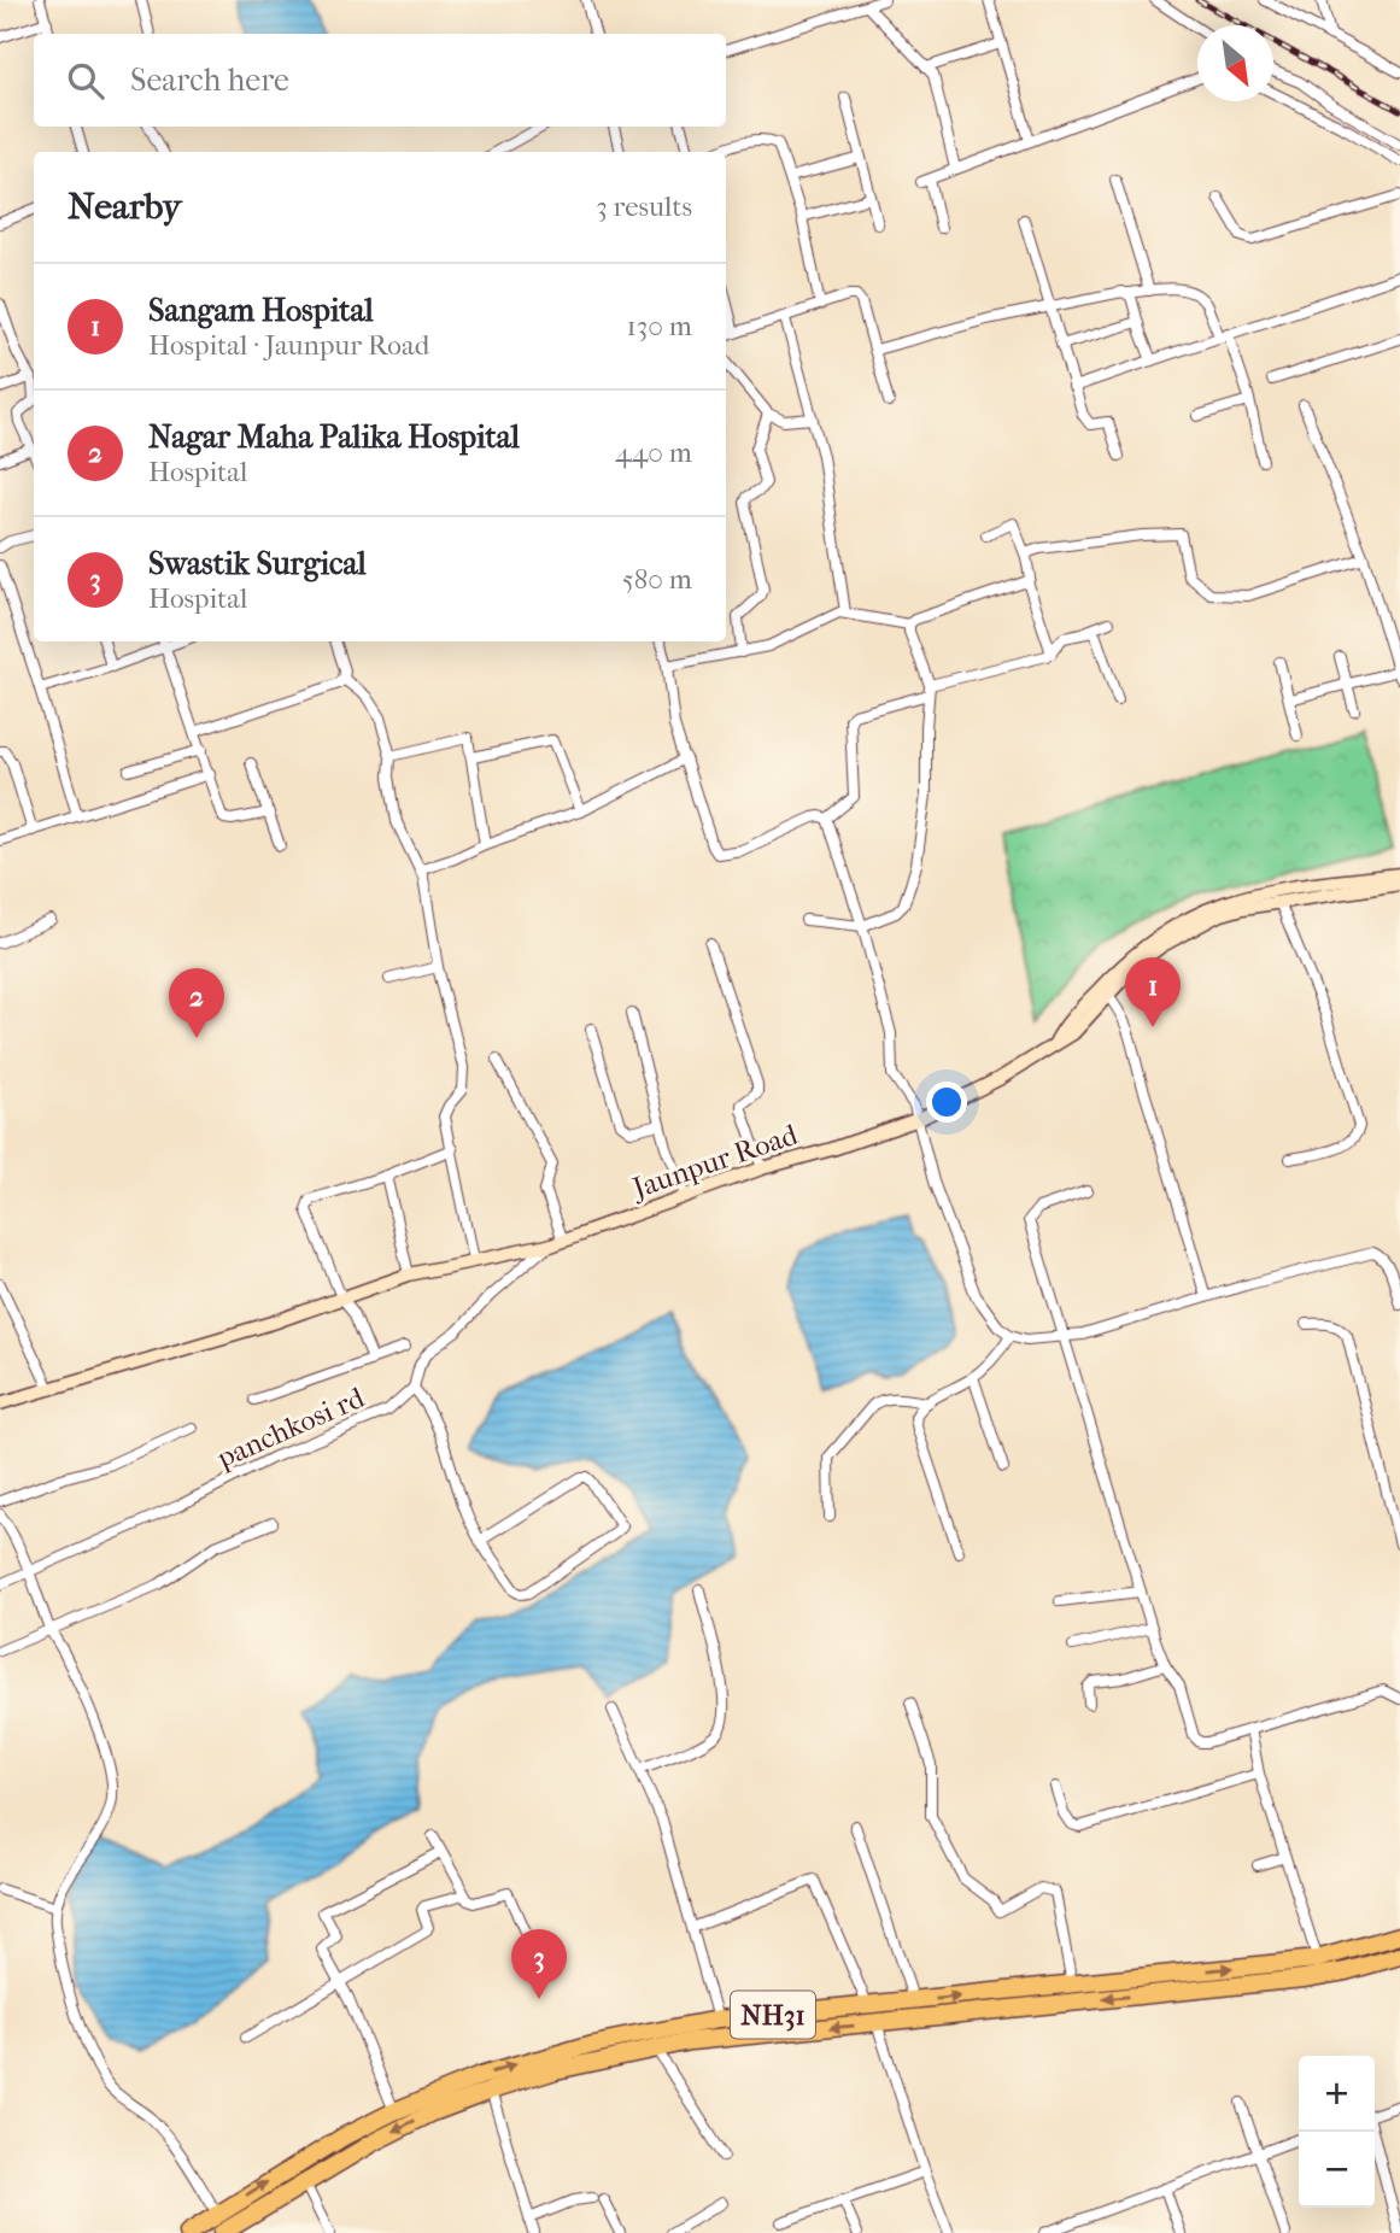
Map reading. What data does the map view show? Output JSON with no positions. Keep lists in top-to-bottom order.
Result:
{
  "streets": {
    "highway": ["NH31"],
    "street": ["Jaunpur Road", "panchkosi rd"]
  },
  "crossings": [
    ["Jaunpur Road", "panchkosi rd"]
  ],
  "north": "bottom right",
  "page": {
    "search": "Search here",
    "heading": ["Nearby", "3 results"],
    "list": [
      {
        "mark": "1",
        "name": "Sangam Hospital",
        "note": "Hospital · Jaunpur Road",
        "value": "130 m"
      },
      {
        "mark": "2",
        "name": "Nagar Maha Palika Hospital",
        "note": "Hospital",
        "value": "440 m"
      },
      {
        "mark": "3",
        "name": "Swastik Surgical",
        "note": "Hospital",
        "value": "580 m"
      }
    ],
    "pins": ["1", "2", "3"],
    "map_buttons": ["+", "−"]
  }
}
